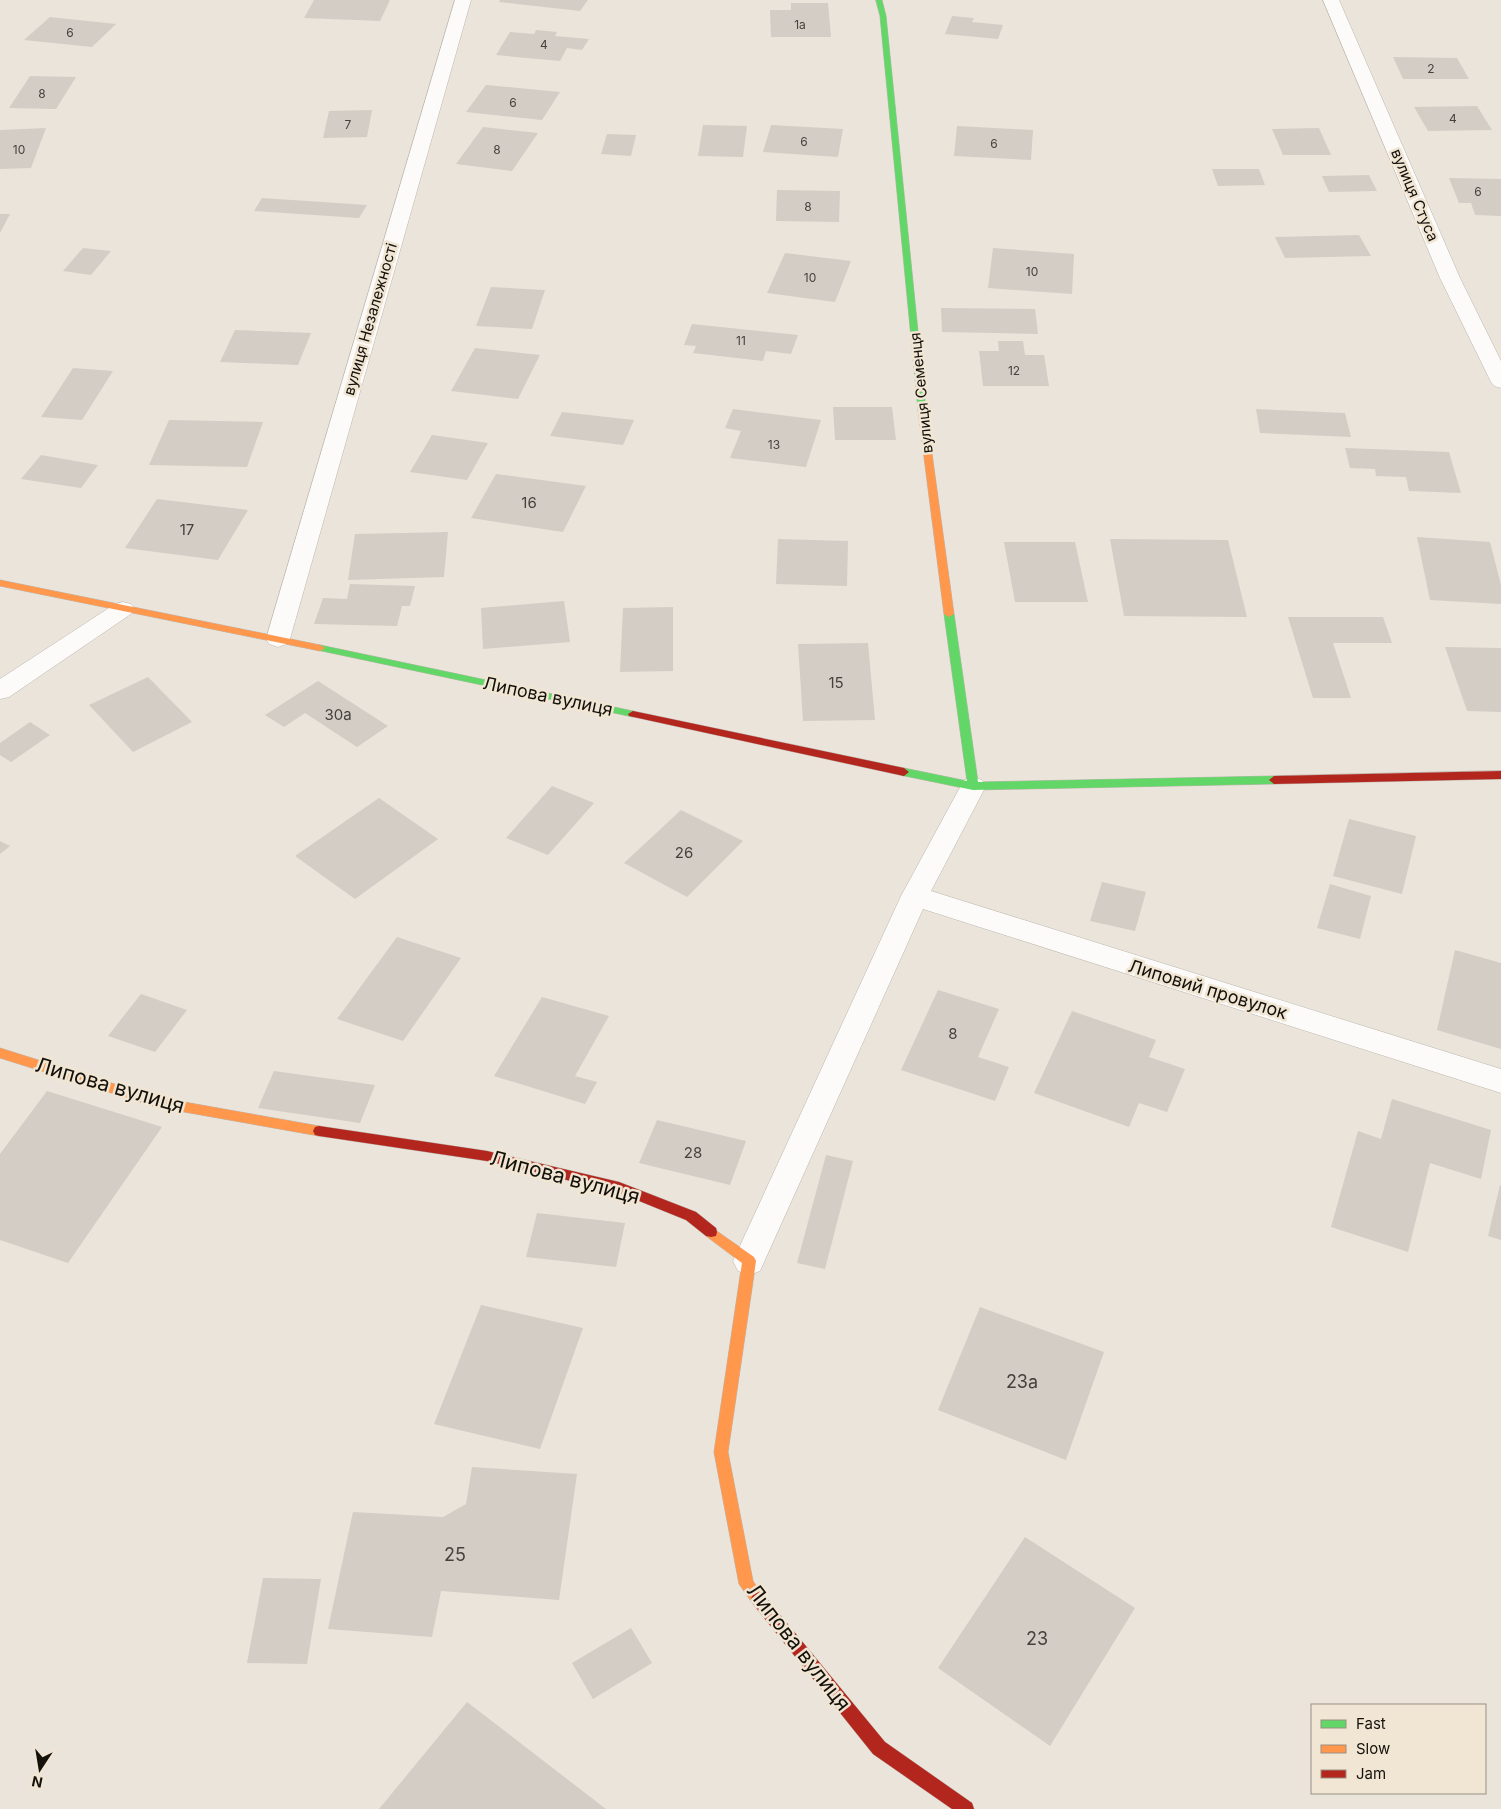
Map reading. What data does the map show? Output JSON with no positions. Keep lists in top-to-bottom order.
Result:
{
  "streets": {
    "street": [
      "вулиця Стуса",
      "вулиця Незалежності",
      "вулиця Семенця",
      "Липова вулиця",
      "Липовий провулок"
    ]
  },
  "crossings": [
    ["вулиця Незалежності", "Липова вулиця"],
    ["вулиця Семенця", "Липова вулиця"]
  ],
  "house_numbers": [
    "1а",
    "6",
    "4",
    "2",
    "8",
    "6",
    "4",
    "7",
    "6",
    "6",
    "10",
    "8",
    "6",
    "8",
    "10",
    "10",
    "11",
    "12",
    "13",
    "16",
    "17",
    "15",
    "30а",
    "26",
    "8",
    "28",
    "23а",
    "25",
    "23"
  ],
  "legend": ["Fast", "Slow", "Jam"],
  "north": "bottom"
}
